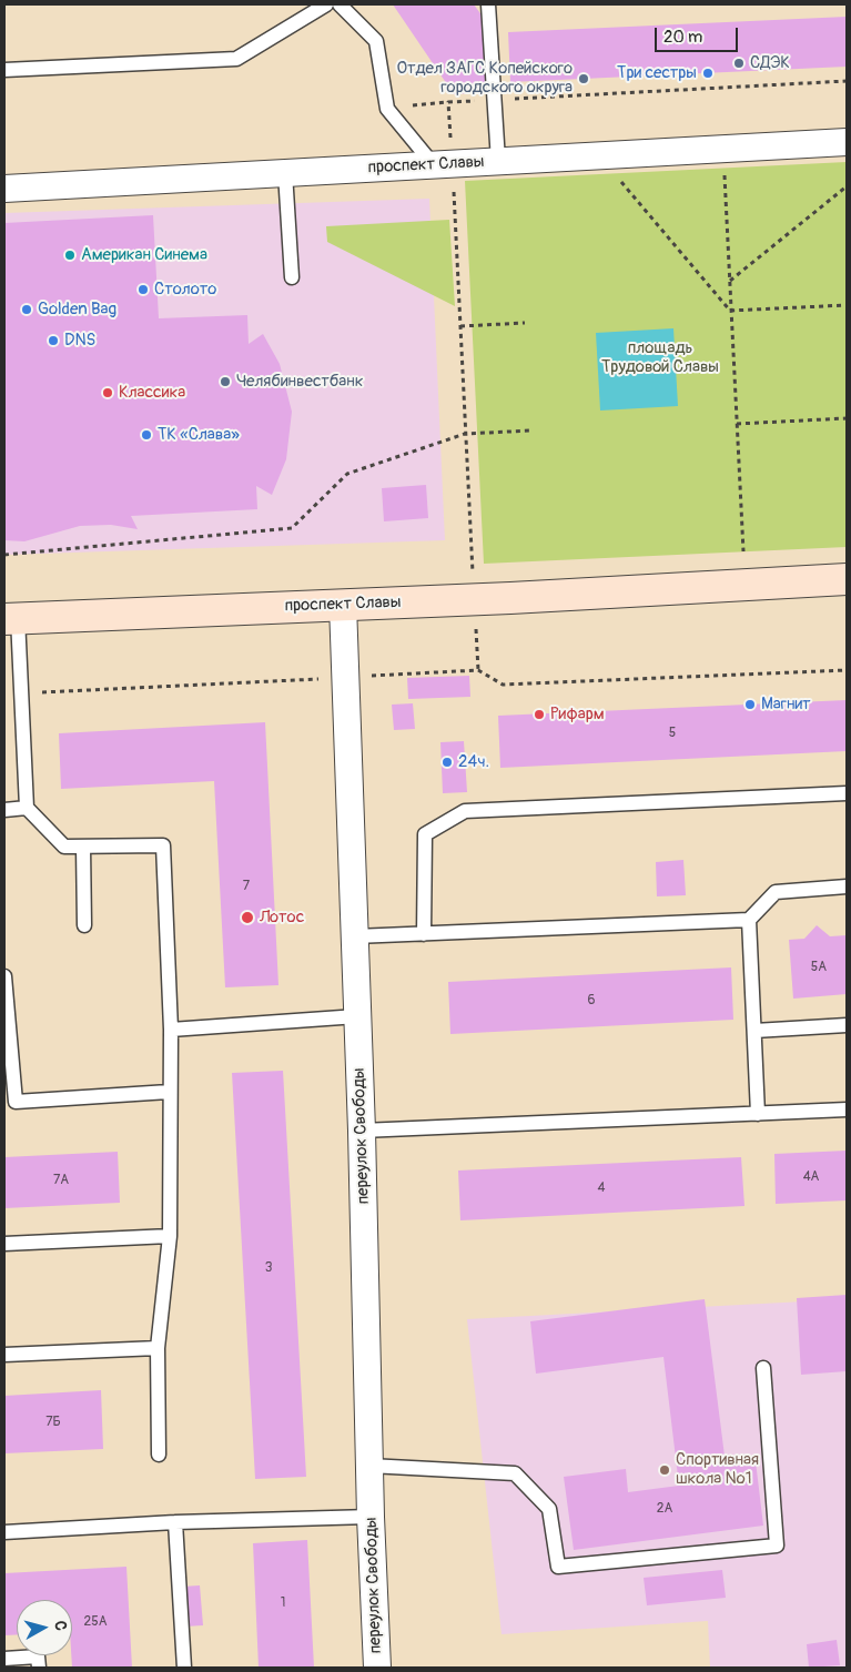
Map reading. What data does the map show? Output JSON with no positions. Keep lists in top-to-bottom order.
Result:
{
  "streets": {
    "main road": ["проспект Славы"],
    "street": ["переулок Свободы"]
  },
  "crossings": [
    ["проспект Славы", "переулок Свободы"]
  ],
  "parks": ["площадь Трудовой Славы"],
  "places": [
    "СДЭК",
    "Три сестры",
    "Отдел ЗАГС Копейского городского округа",
    "Американ Синема",
    "Столото",
    "Golden Bag",
    "DNS",
    "Челябинвестбанк",
    "Классика",
    "ТК «Слава»",
    "Магнит",
    "Рифарм",
    "24ч.",
    "Лотос",
    "Спортивная школа №1"
  ],
  "house_numbers": [
    "5",
    "7",
    "5А",
    "6",
    "4А",
    "7А",
    "4",
    "3",
    "7Б",
    "2А",
    "1",
    "25А"
  ],
  "scale_bar": "20 m",
  "north": "right"
}
